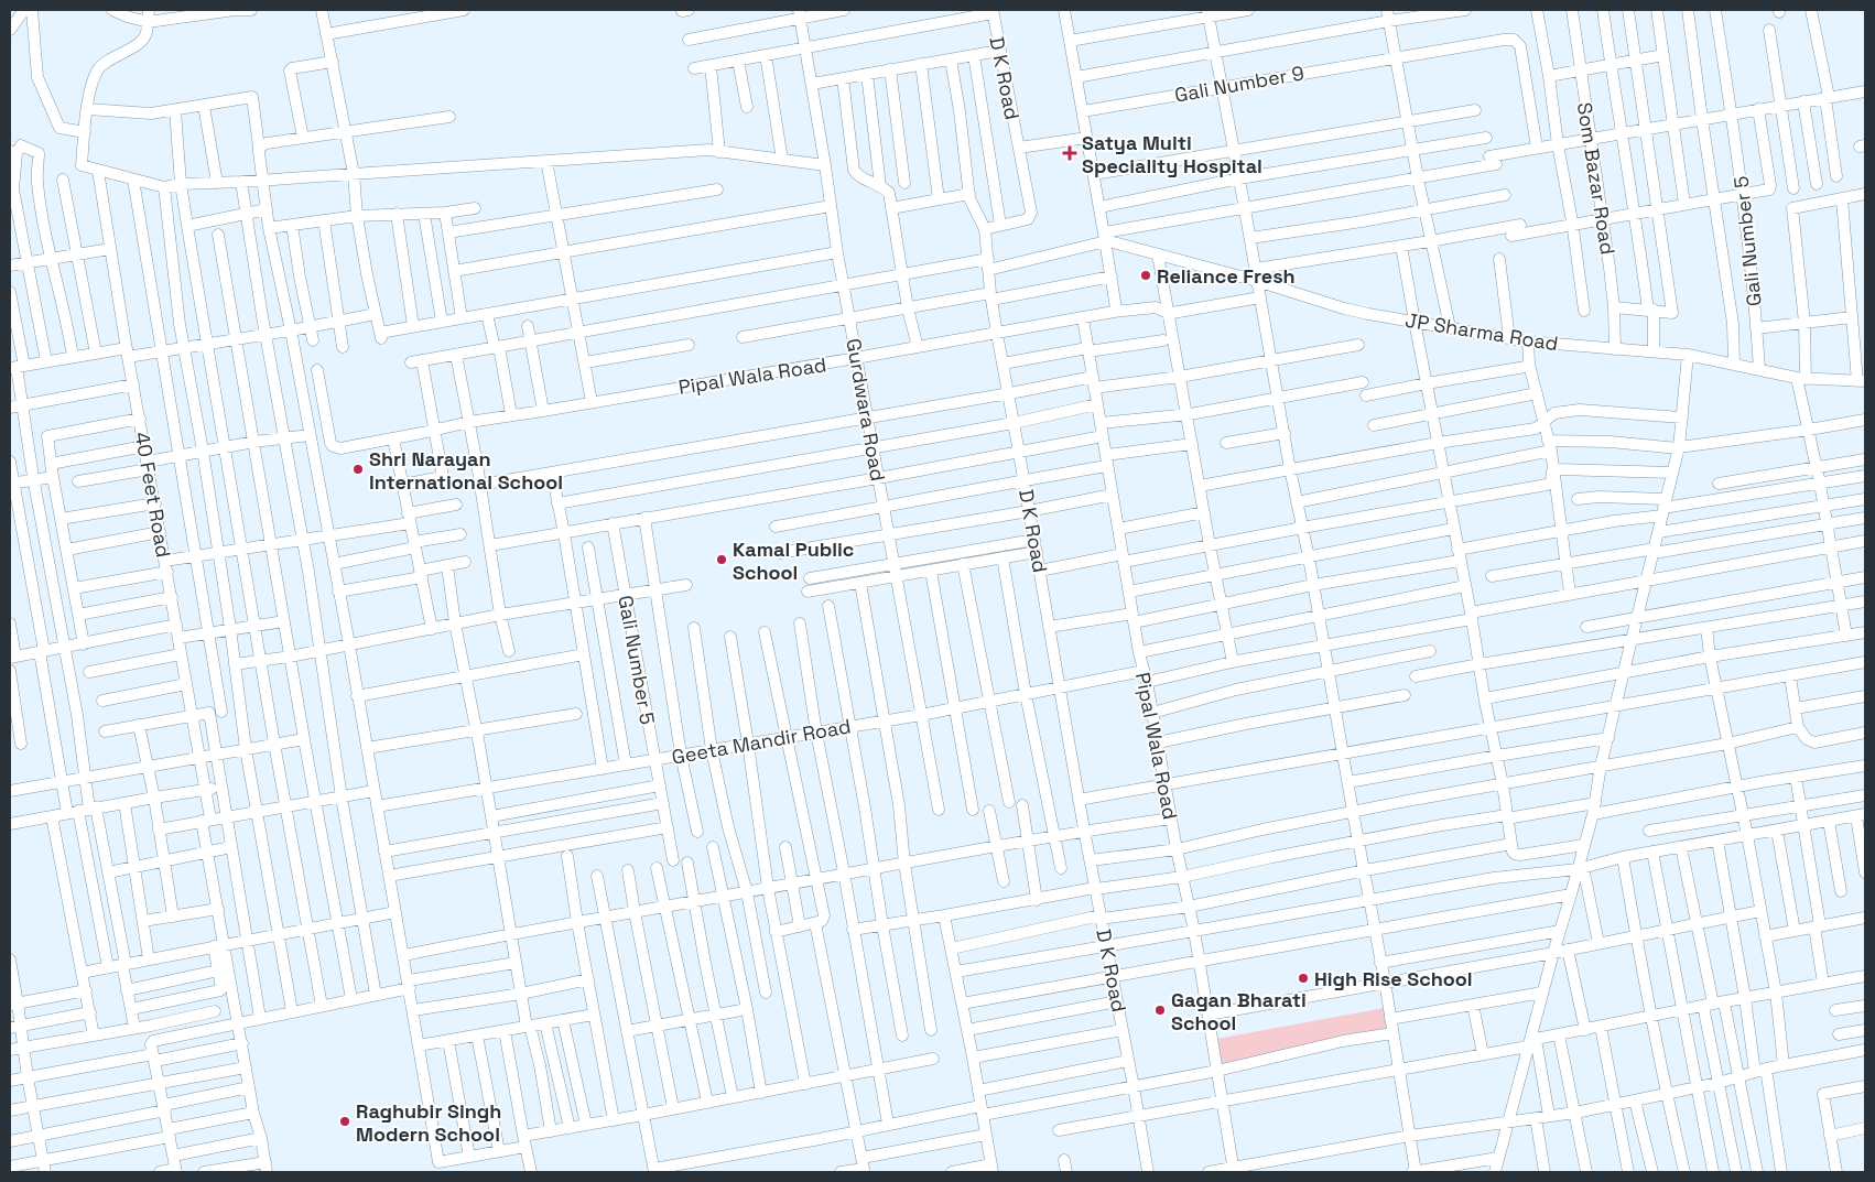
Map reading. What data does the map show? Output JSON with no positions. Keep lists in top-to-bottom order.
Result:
{
  "streets": {
    "street": [
      "D K Road",
      "Gali Number 9",
      "Som Bazar Road",
      "Gali Number 5",
      "JP Sharma Road",
      "Pipal Wala Road",
      "Gurdwara Road",
      "40 Feet Road",
      "Geeta Mandir Road"
    ]
  },
  "crossings": [
    ["D K Road", "Pipal Wala Road"],
    ["D K Road", "Geeta Mandir Road"],
    ["Som Bazar Road", "JP Sharma Road"],
    ["Gali Number 5", "JP Sharma Road"],
    ["Gali Number 5", "Geeta Mandir Road"],
    ["Pipal Wala Road", "Gurdwara Road"],
    ["Pipal Wala Road", "Geeta Mandir Road"],
    ["Gurdwara Road", "Geeta Mandir Road"]
  ],
  "places": {
    "health": ["Satya Multi Speciality Hospital"],
    "other": [
      "Reliance Fresh",
      "Shri Narayan International School",
      "Kamal Public School",
      "High Rise School",
      "Gagan Bharati School",
      "Raghubir Singh Modern School"
    ]
  }
}
